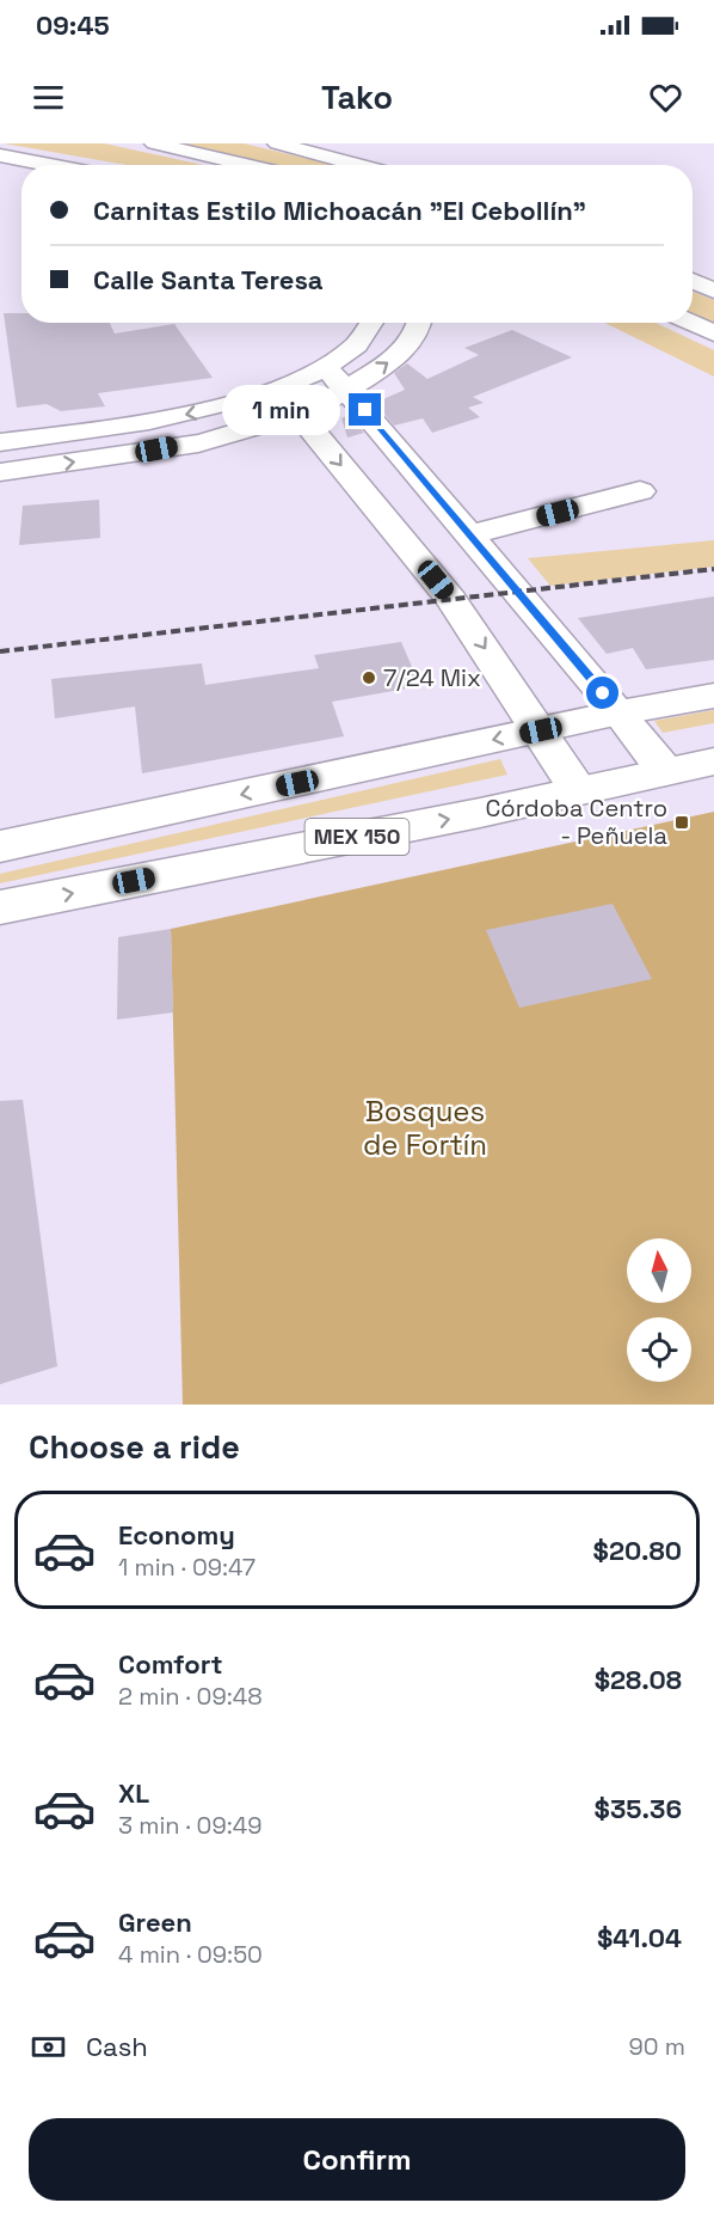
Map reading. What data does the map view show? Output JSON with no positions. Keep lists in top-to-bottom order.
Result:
{
  "streets": {
    "main road": ["MEX 150"]
  },
  "parks": ["Bosques de Fortín"],
  "places": {
    "other": ["7/24 Mix"],
    "transit": ["Córdoba Centro - Peñuela"]
  },
  "north": "top",
  "page": {
    "status": "09:45",
    "header": "Tako",
    "banner": ["Carnitas Estilo Michoacán \"El Cebollín\"", "Calle Santa Teresa"],
    "bubble": "1 min",
    "heading": "Choose a ride",
    "list": [
      {
        "name": "Economy",
        "note": "1 min · 09:47",
        "value": "$20.80"
      },
      {
        "name": "Comfort",
        "note": "2 min · 09:48",
        "value": "$28.08"
      },
      {
        "name": "XL",
        "note": "3 min · 09:49",
        "value": "$35.36"
      },
      {
        "name": "Green",
        "note": "4 min · 09:50",
        "value": "$41.04"
      }
    ],
    "pay": ["Cash", "90 m"],
    "buttons": "Confirm"
  }
}
